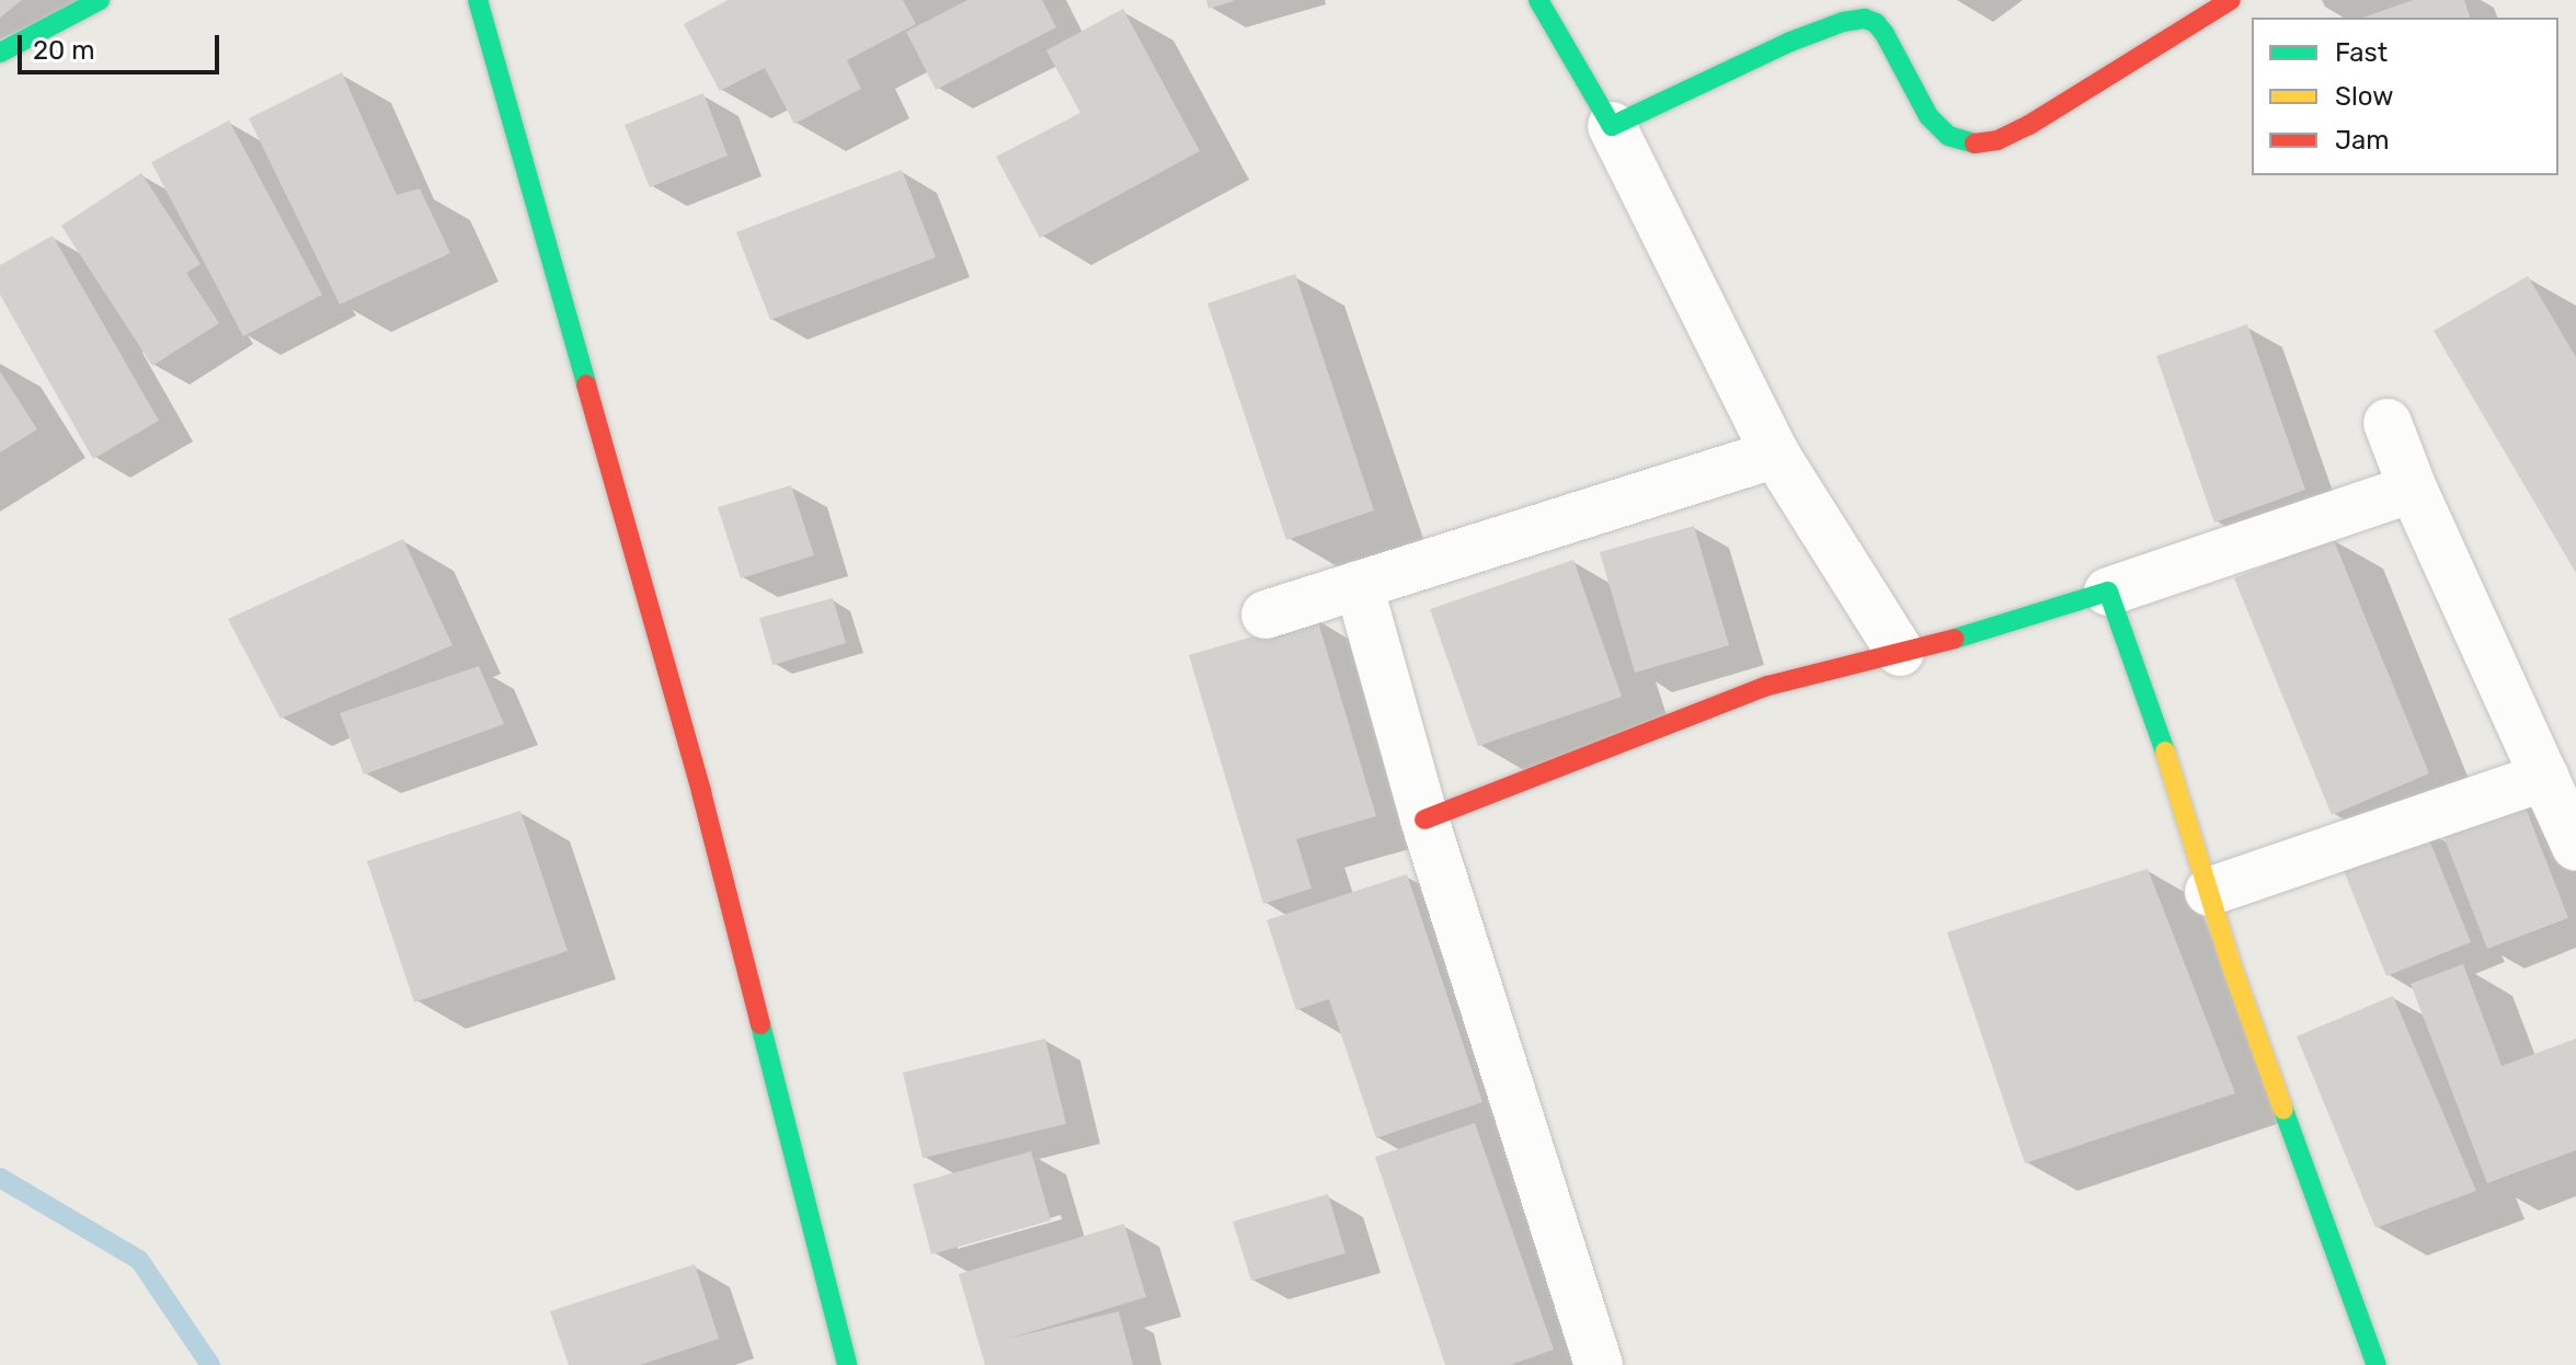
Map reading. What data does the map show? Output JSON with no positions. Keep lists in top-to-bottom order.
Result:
{
  "legend": ["Fast", "Slow", "Jam"],
  "scale_bar": "20 m"
}
